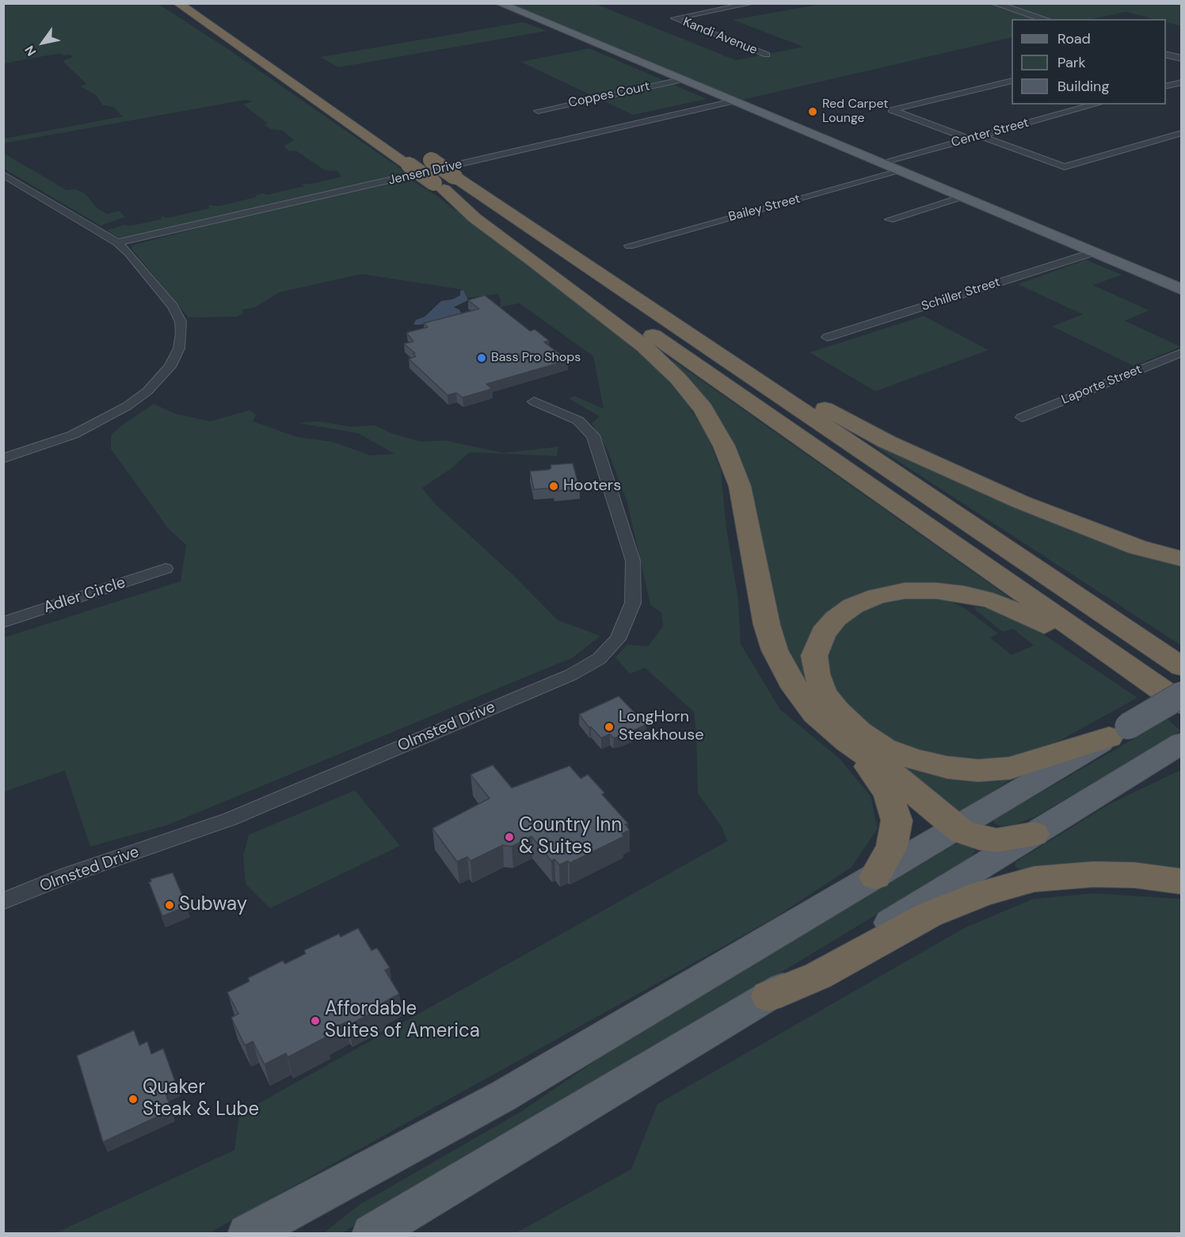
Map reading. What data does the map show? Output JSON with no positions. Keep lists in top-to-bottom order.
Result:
{
  "streets": {
    "street": [
      "Kandi Avenue",
      "Coppes Court",
      "Center Street",
      "Jensen Drive",
      "Bailey Street",
      "Schiller Street",
      "Laporte Street",
      "Adler Circle",
      "Olmsted Drive"
    ]
  },
  "places": [
    "Red Carpet Lounge",
    "Bass Pro Shops",
    "Hooters",
    "LongHorn Steakhouse",
    "Country Inn & Suites",
    "Subway",
    "Affordable Suites of America",
    "Quaker Steak & Lube"
  ],
  "legend": ["Road", "Park", "Building"],
  "north": "bottom left"
}
